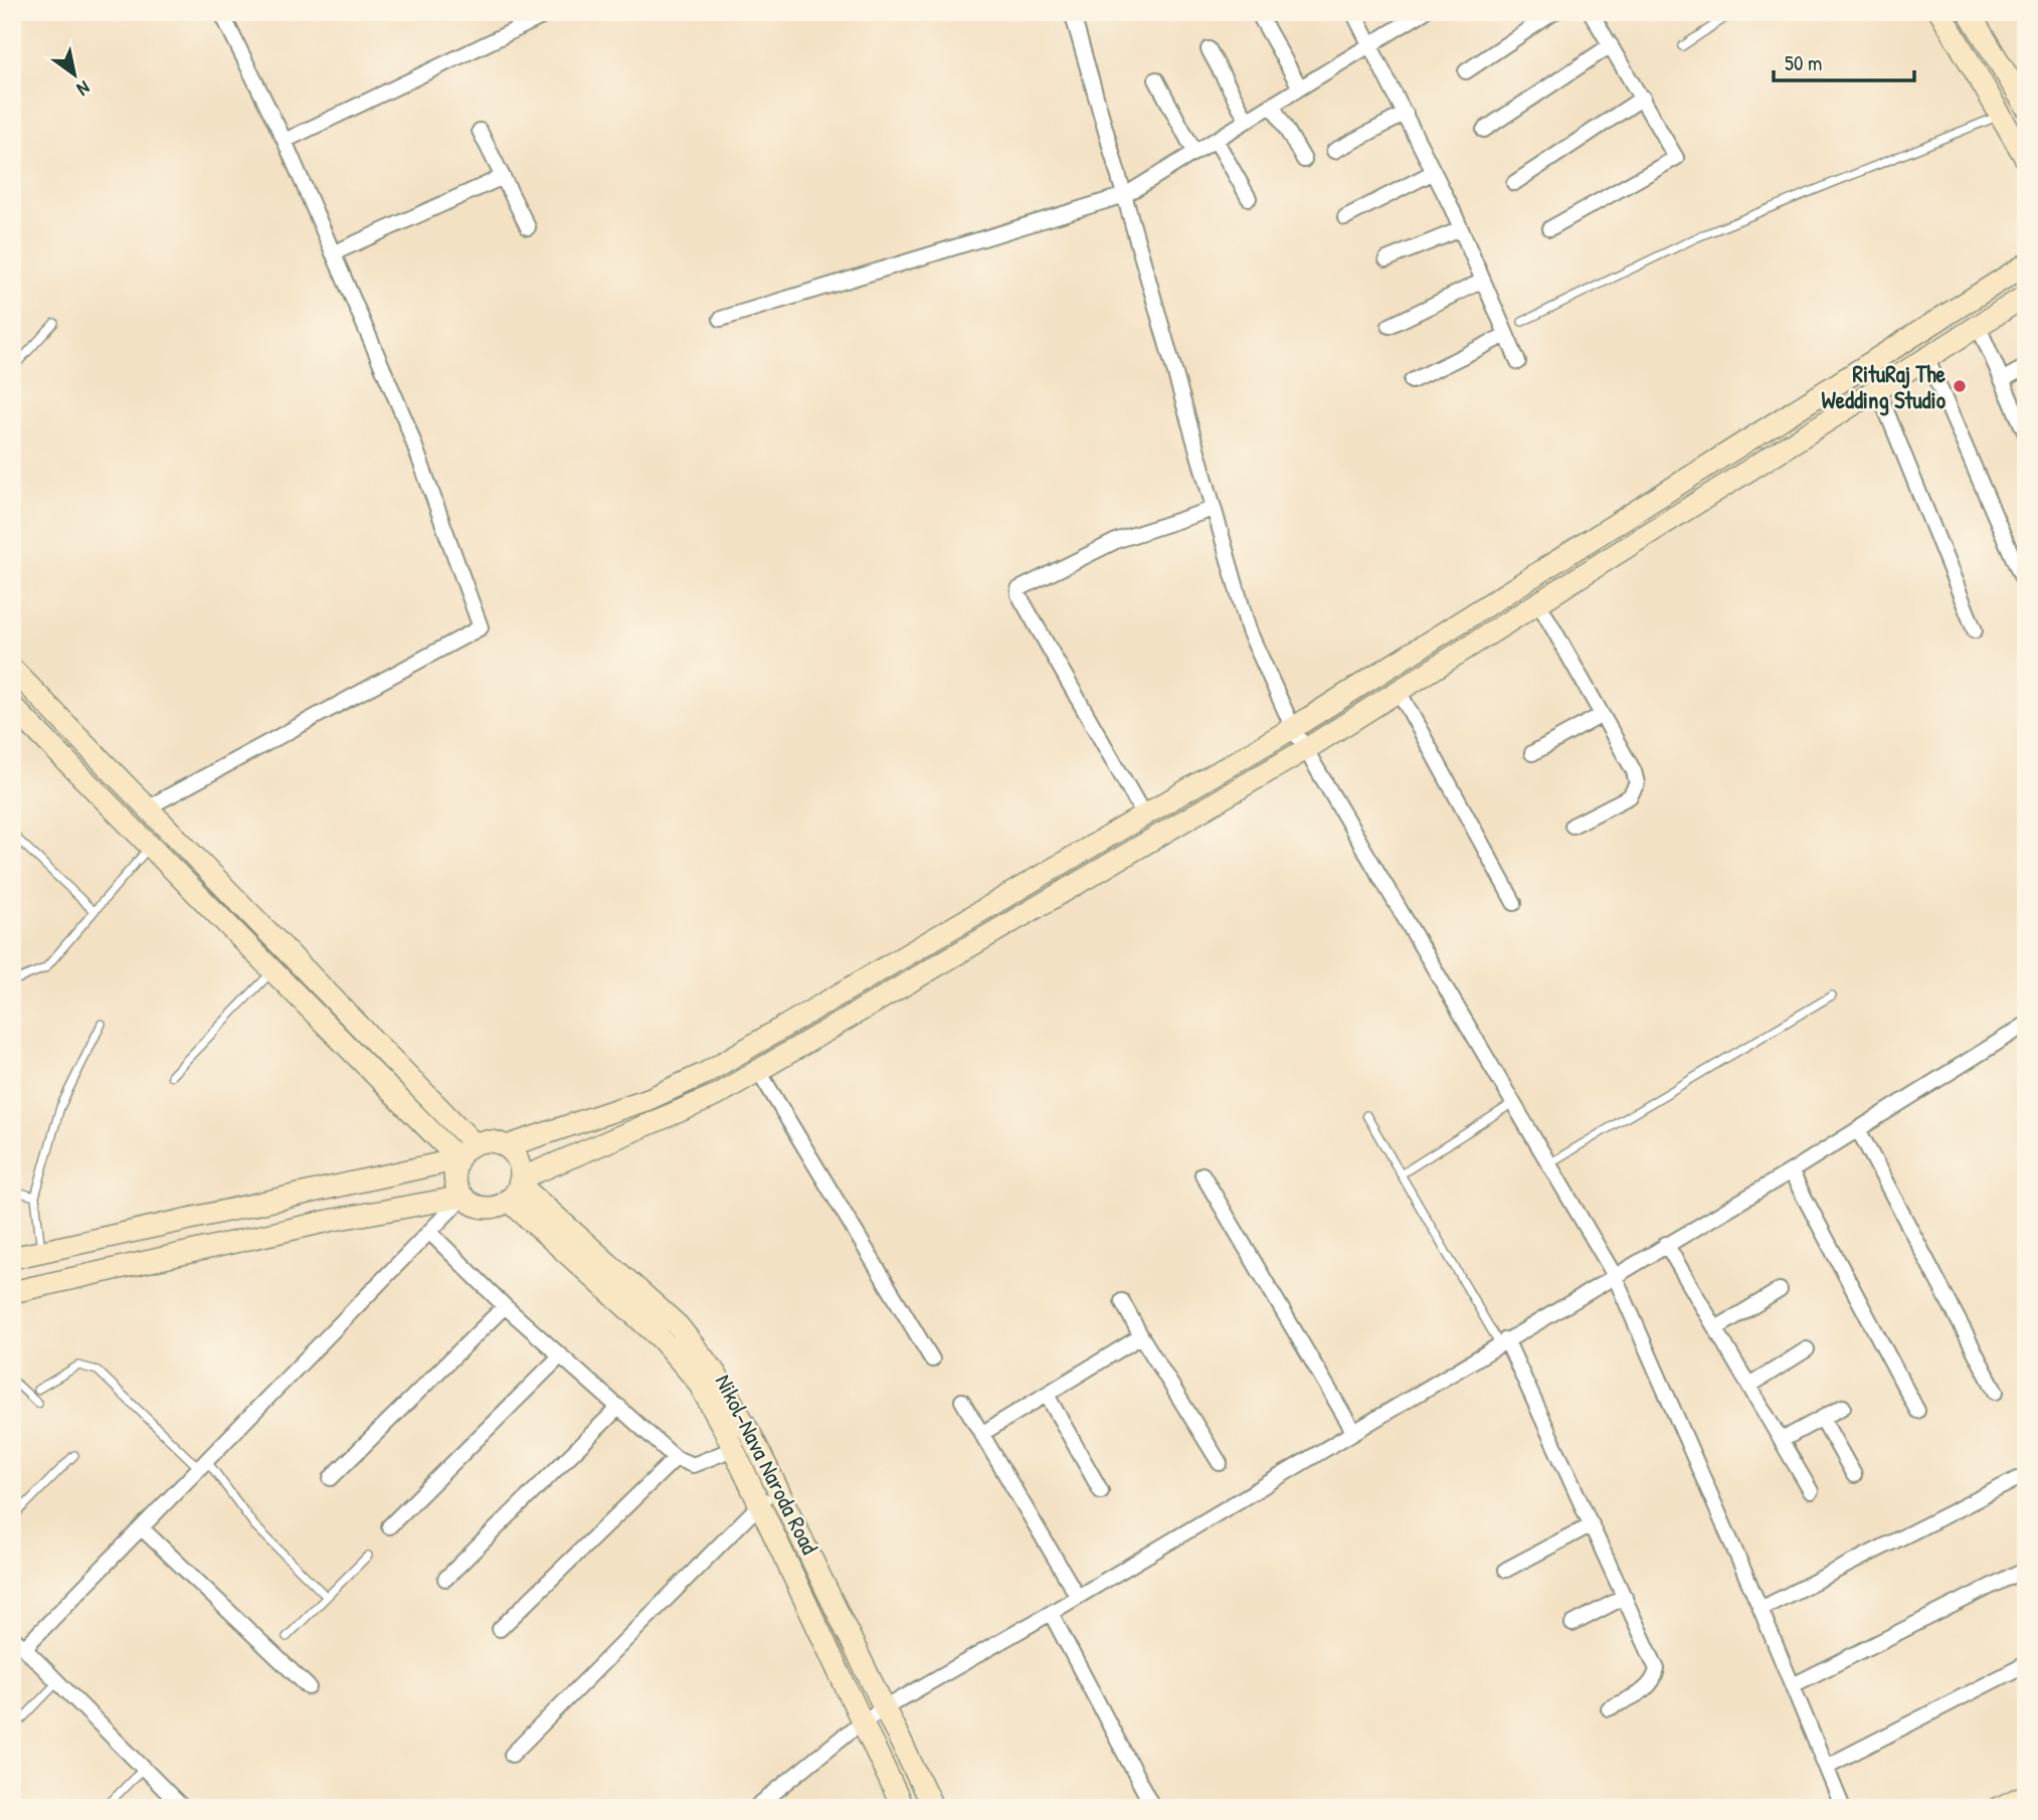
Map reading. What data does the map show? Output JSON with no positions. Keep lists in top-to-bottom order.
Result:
{
  "streets": {
    "street": ["Nikol-Nava Naroda Road"]
  },
  "places": ["RituRaj The Wedding Studio"],
  "scale_bar": "50 m",
  "north": "bottom right"
}
